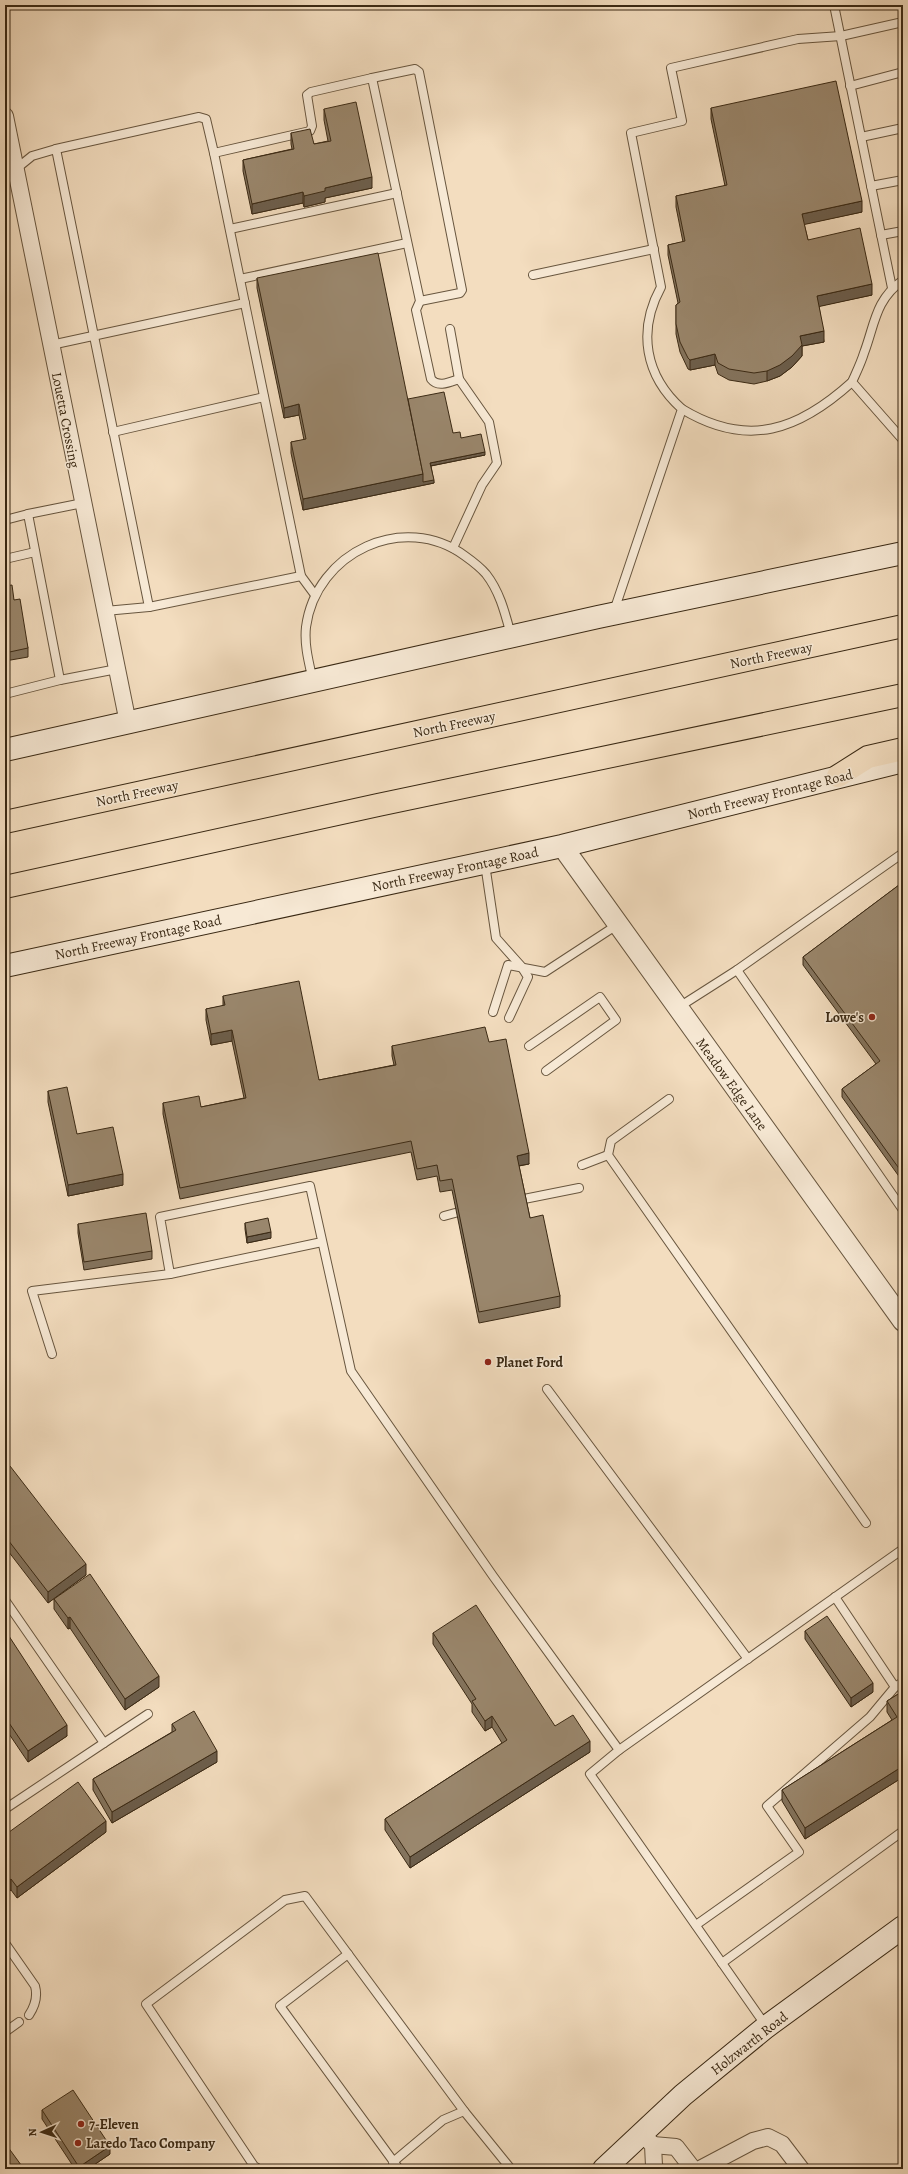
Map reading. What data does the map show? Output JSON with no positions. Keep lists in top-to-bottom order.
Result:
{
  "streets": {
    "highway": ["North Freeway"],
    "main road": ["North Freeway Frontage Road", "Holzwarth Road"],
    "street": ["Louetta Crossing", "Meadow Edge Lane"]
  },
  "crossings": [
    ["North Freeway Frontage Road", "Meadow Edge Lane"]
  ],
  "places": [
    "Lowe's",
    "Planet Ford",
    "7-Eleven",
    "Laredo Taco Company"
  ],
  "north": "left"
}
